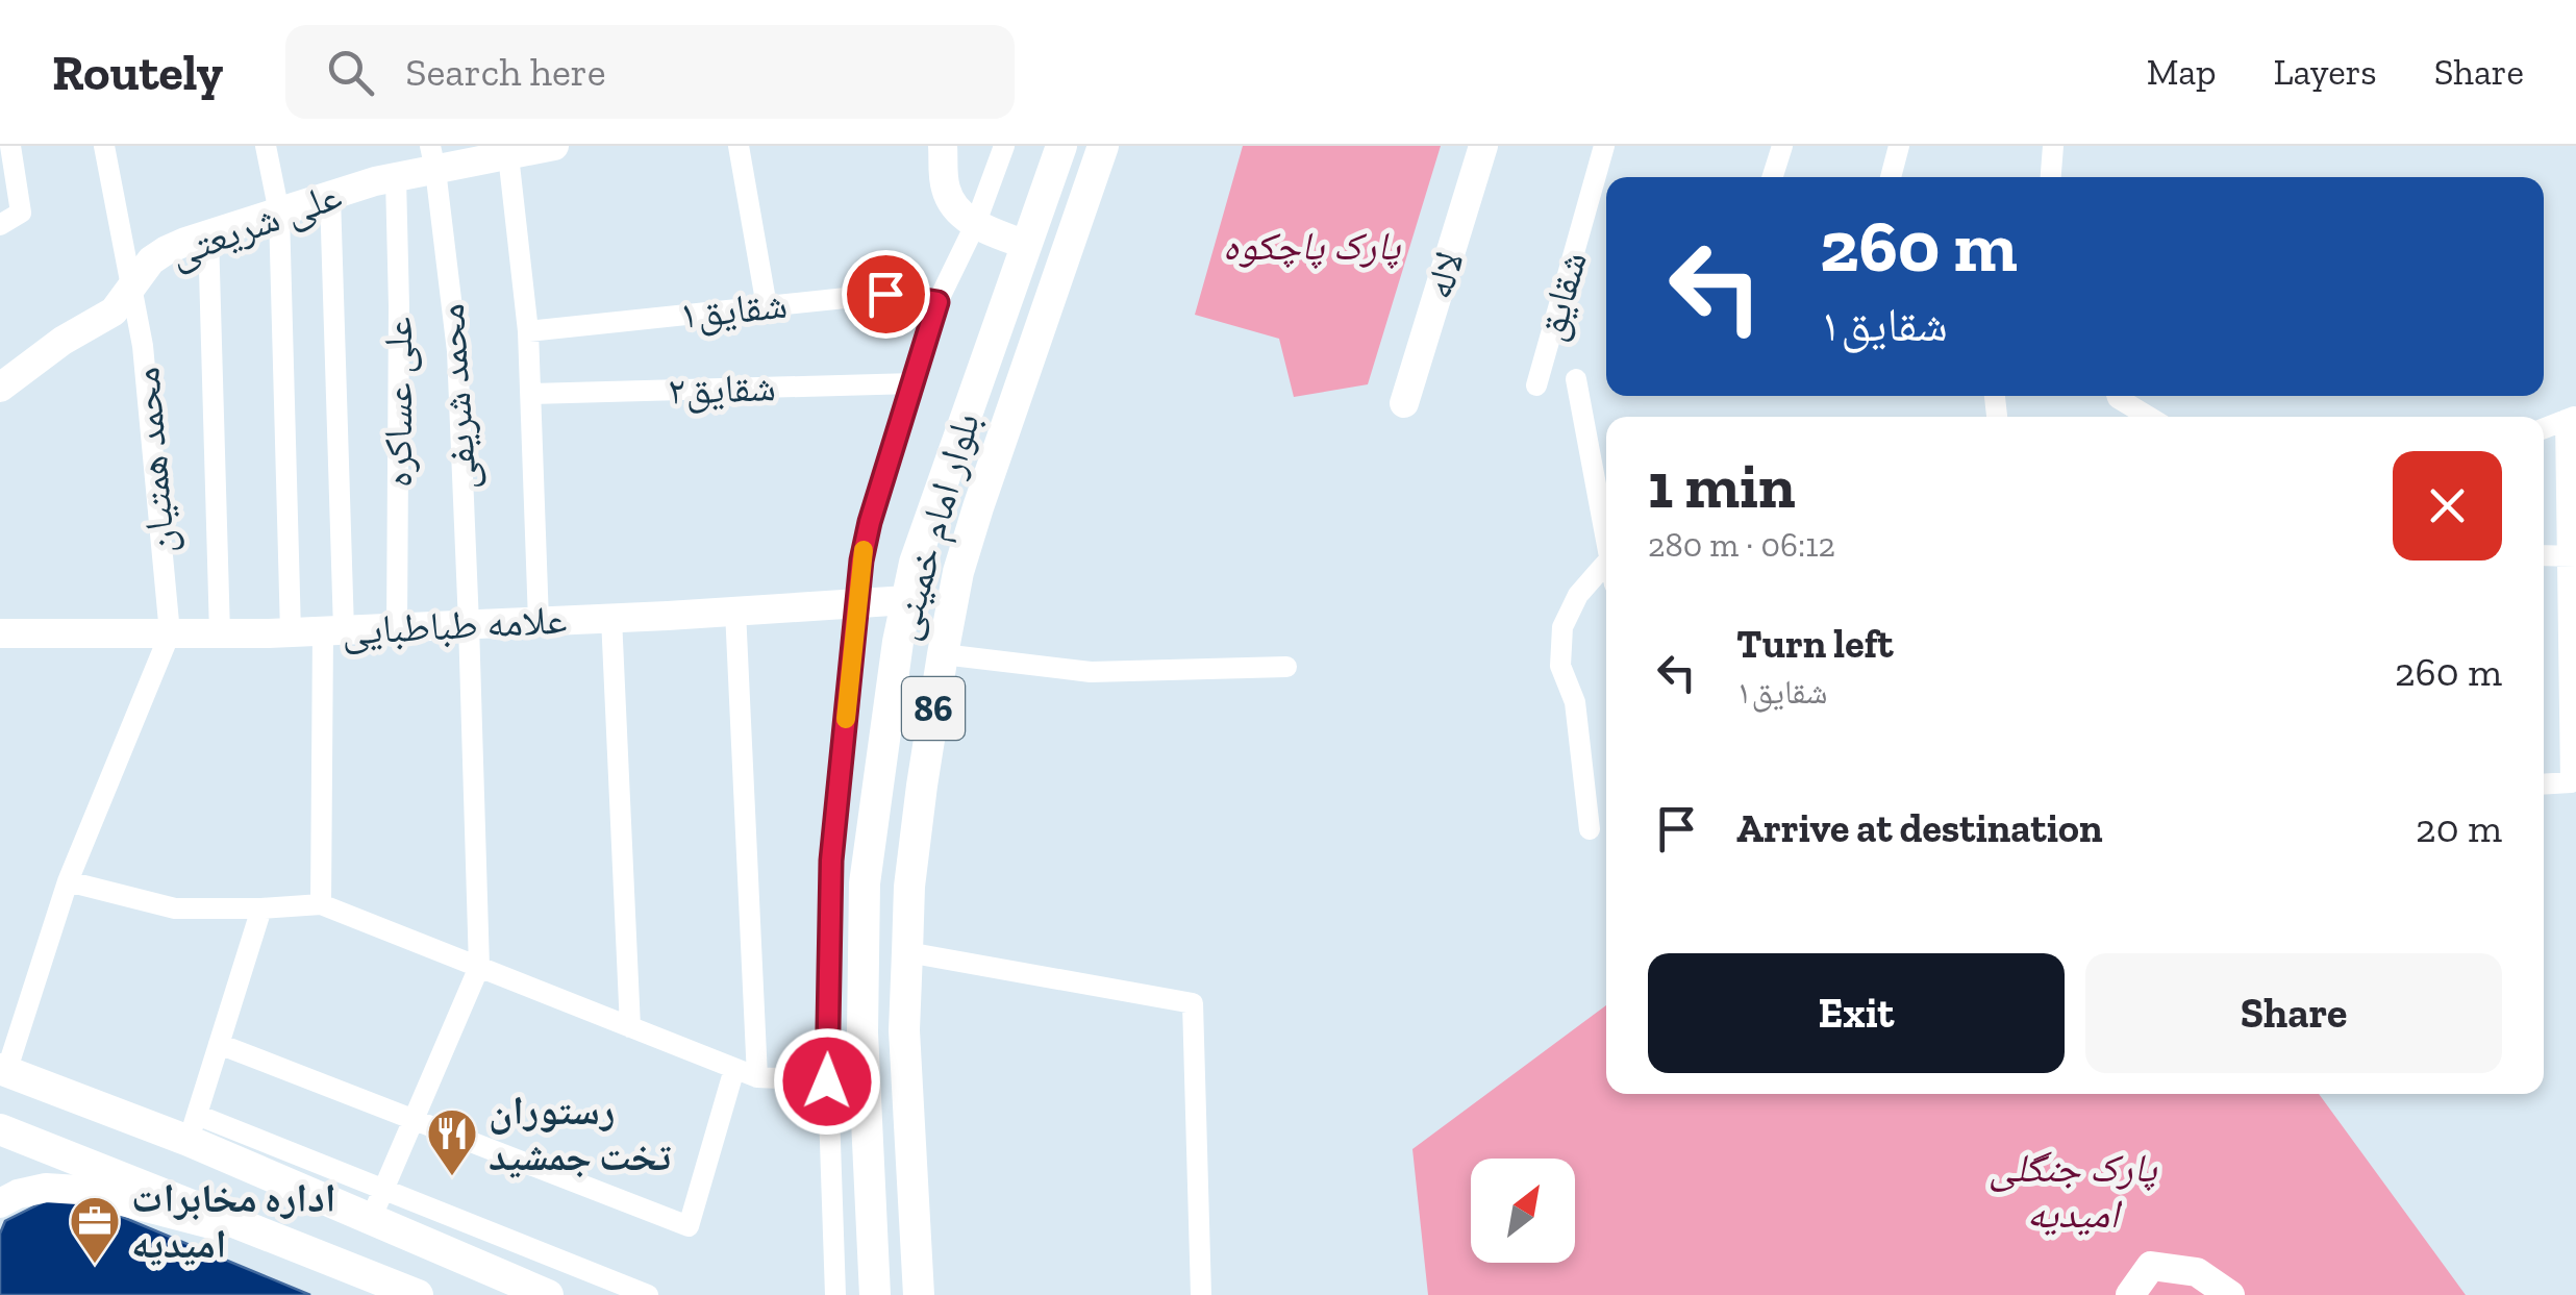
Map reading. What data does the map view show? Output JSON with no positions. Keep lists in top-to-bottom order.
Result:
{
  "streets": {
    "main road": ["بلوار امام خمینی", "86"],
    "street": [
      "علی شریعتی",
      "لاله",
      "شقایق",
      "شقایق۱",
      "شقایق۲",
      "محمد شریفی",
      "علی عساکره",
      "محمد همتیان",
      "علامه طباطبایی"
    ]
  },
  "crossings": [
    ["علی شریعتی", "محمد شریفی"],
    ["علی شریعتی", "علی عساکره"],
    ["علی شریعتی", "محمد همتیان"],
    ["محمد شریفی", "علامه طباطبایی"],
    ["علی عساکره", "علامه طباطبایی"],
    ["محمد همتیان", "علامه طباطبایی"],
    ["بلوار امام خمینی", "علامه طباطبایی"]
  ],
  "parks": ["پارک پاچکوه", "پارک جنگلی امیدیه"],
  "places": {
    "restaurant": ["رستوران تخت جمشید"],
    "office": ["اداره مخابرات امیدیه"]
  },
  "north": "top right",
  "page": {
    "header": "Routely",
    "search": "Search here",
    "nav": ["Map", "Layers", "Share"],
    "turn": ["260 m", "شقایق۱"],
    "heading": ["1 min", "280 m · 06:12"],
    "list": [
      {
        "name": "Turn left",
        "note": "شقایق۱",
        "value": "260 m"
      },
      {
        "name": "Arrive at destination",
        "value": "20 m"
      }
    ],
    "buttons": ["Exit", "Share"]
  }
}
